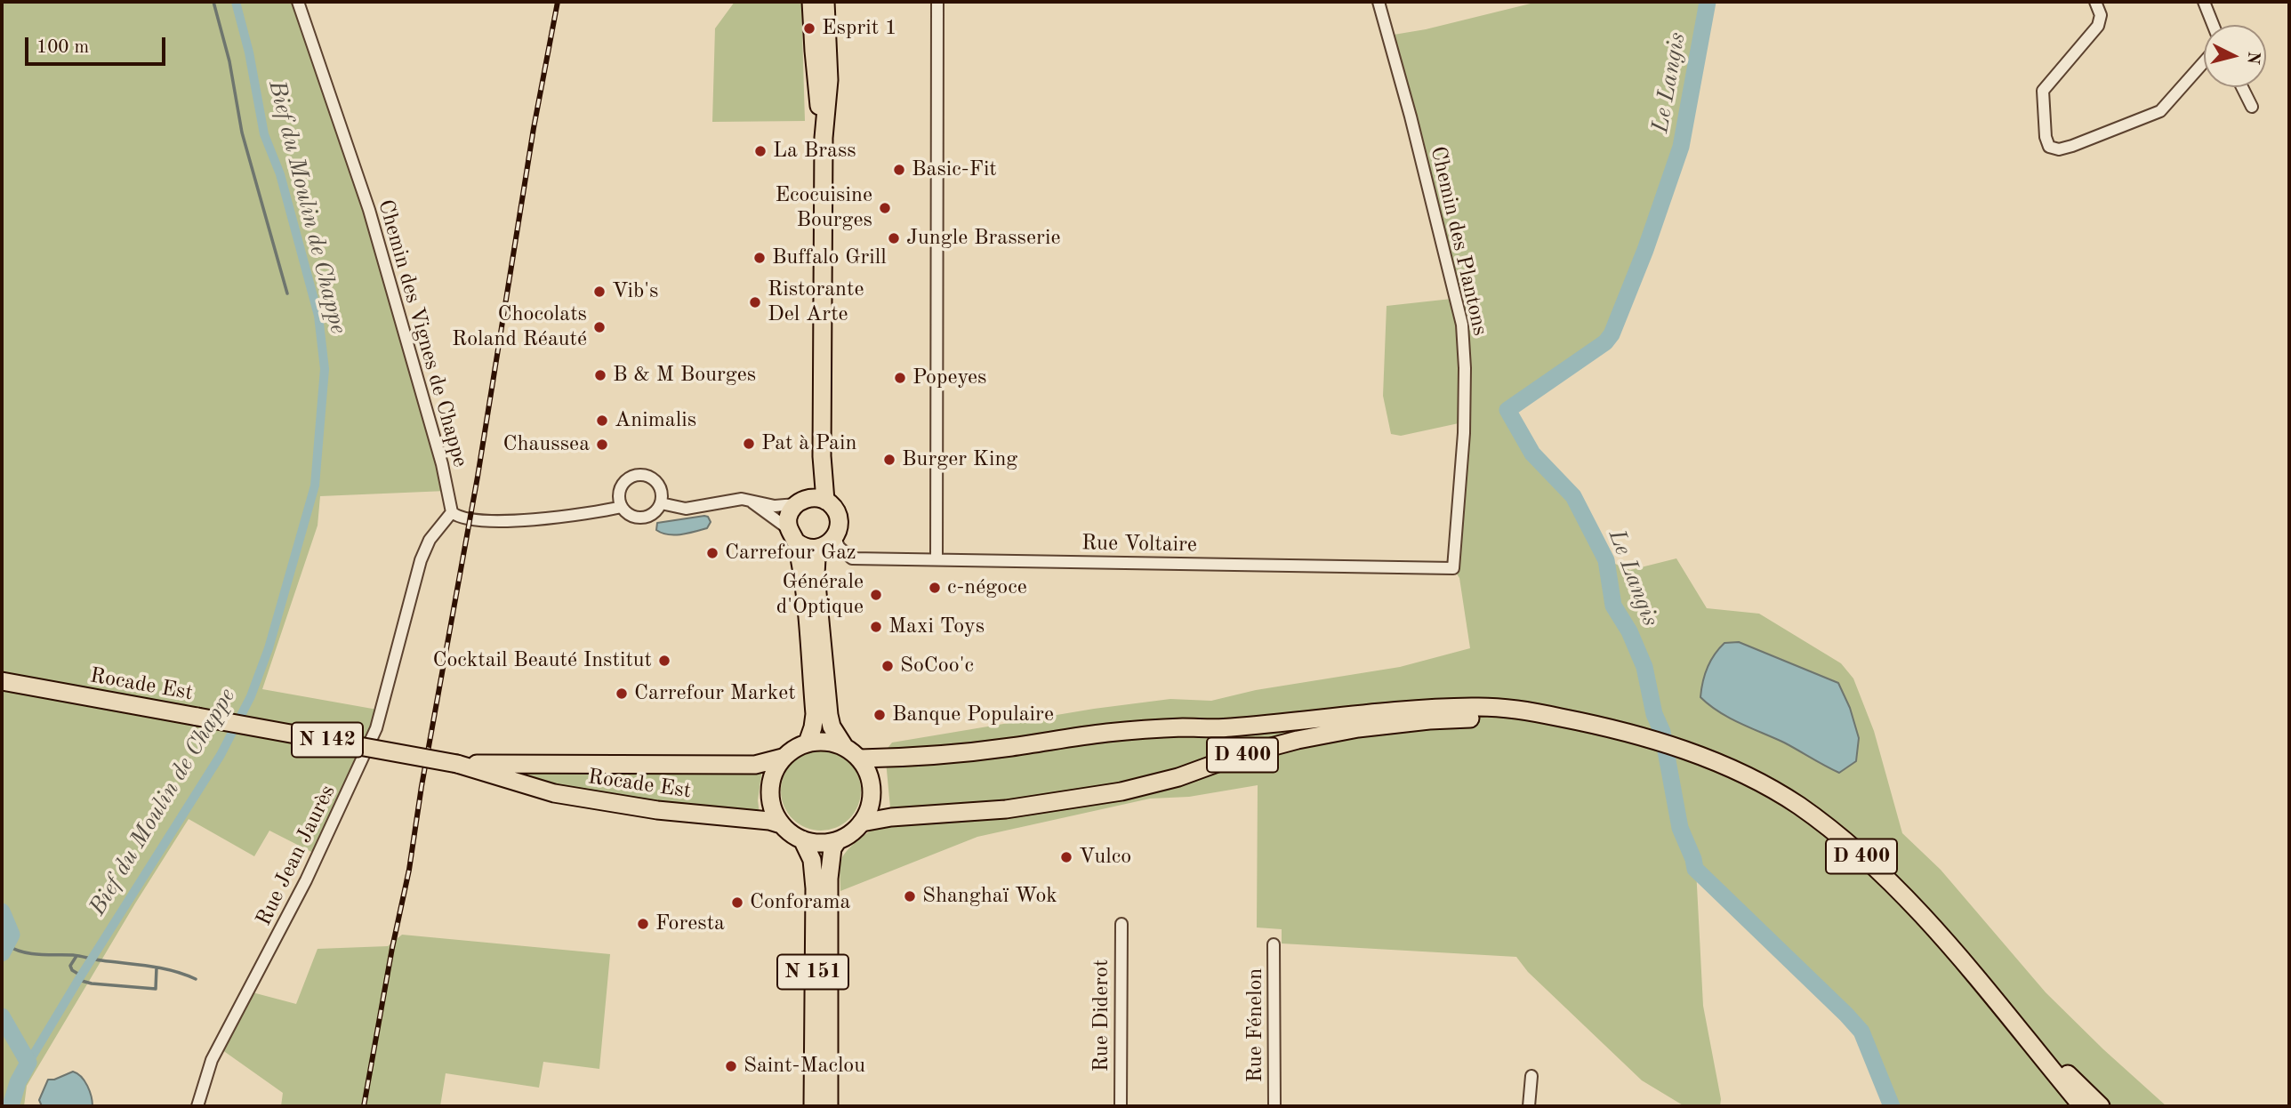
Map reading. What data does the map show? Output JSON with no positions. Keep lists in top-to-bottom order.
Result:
{
  "streets": {
    "main road": [
      "Rocade Est",
      "N 142",
      "D 400",
      "N 151"
    ],
    "street": [
      "Chemin des Plantons",
      "Chemin des Vignes de Chappe",
      "Rue Voltaire",
      "Rue Jean Jaurès",
      "Rue Diderot",
      "Rue Fénelon"
    ]
  },
  "crossings": [
    ["Chemin des Plantons", "Rue Voltaire"],
    ["Chemin des Vignes de Chappe", "Rue Jean Jaurès"],
    ["Rocade Est", "D 400"],
    ["Rocade Est", "N 151"],
    ["D 400", "N 151"]
  ],
  "water": ["Le Langis", "Bief du Moulin de Chappe"],
  "places": [
    "Esprit 1",
    "La Brass",
    "Basic-Fit",
    "Ecocuisine Bourges",
    "Jungle Brasserie",
    "Buffalo Grill",
    "Vib's",
    "Ristorante Del Arte",
    "Chocolats Roland Réauté",
    "B & M Bourges",
    "Popeyes",
    "Animalis",
    "Pat à Pain",
    "Chaussea",
    "Burger King",
    "Carrefour Gaz",
    "c-négoce",
    "Générale d'Optique",
    "Maxi Toys",
    "Cocktail Beauté Institut",
    "SoCoo'c",
    "Carrefour Market",
    "Banque Populaire",
    "Vulco",
    "Shanghaï Wok",
    "Conforama",
    "Foresta",
    "Saint-Maclou"
  ],
  "scale_bar": "100 m",
  "north": "right"
}
